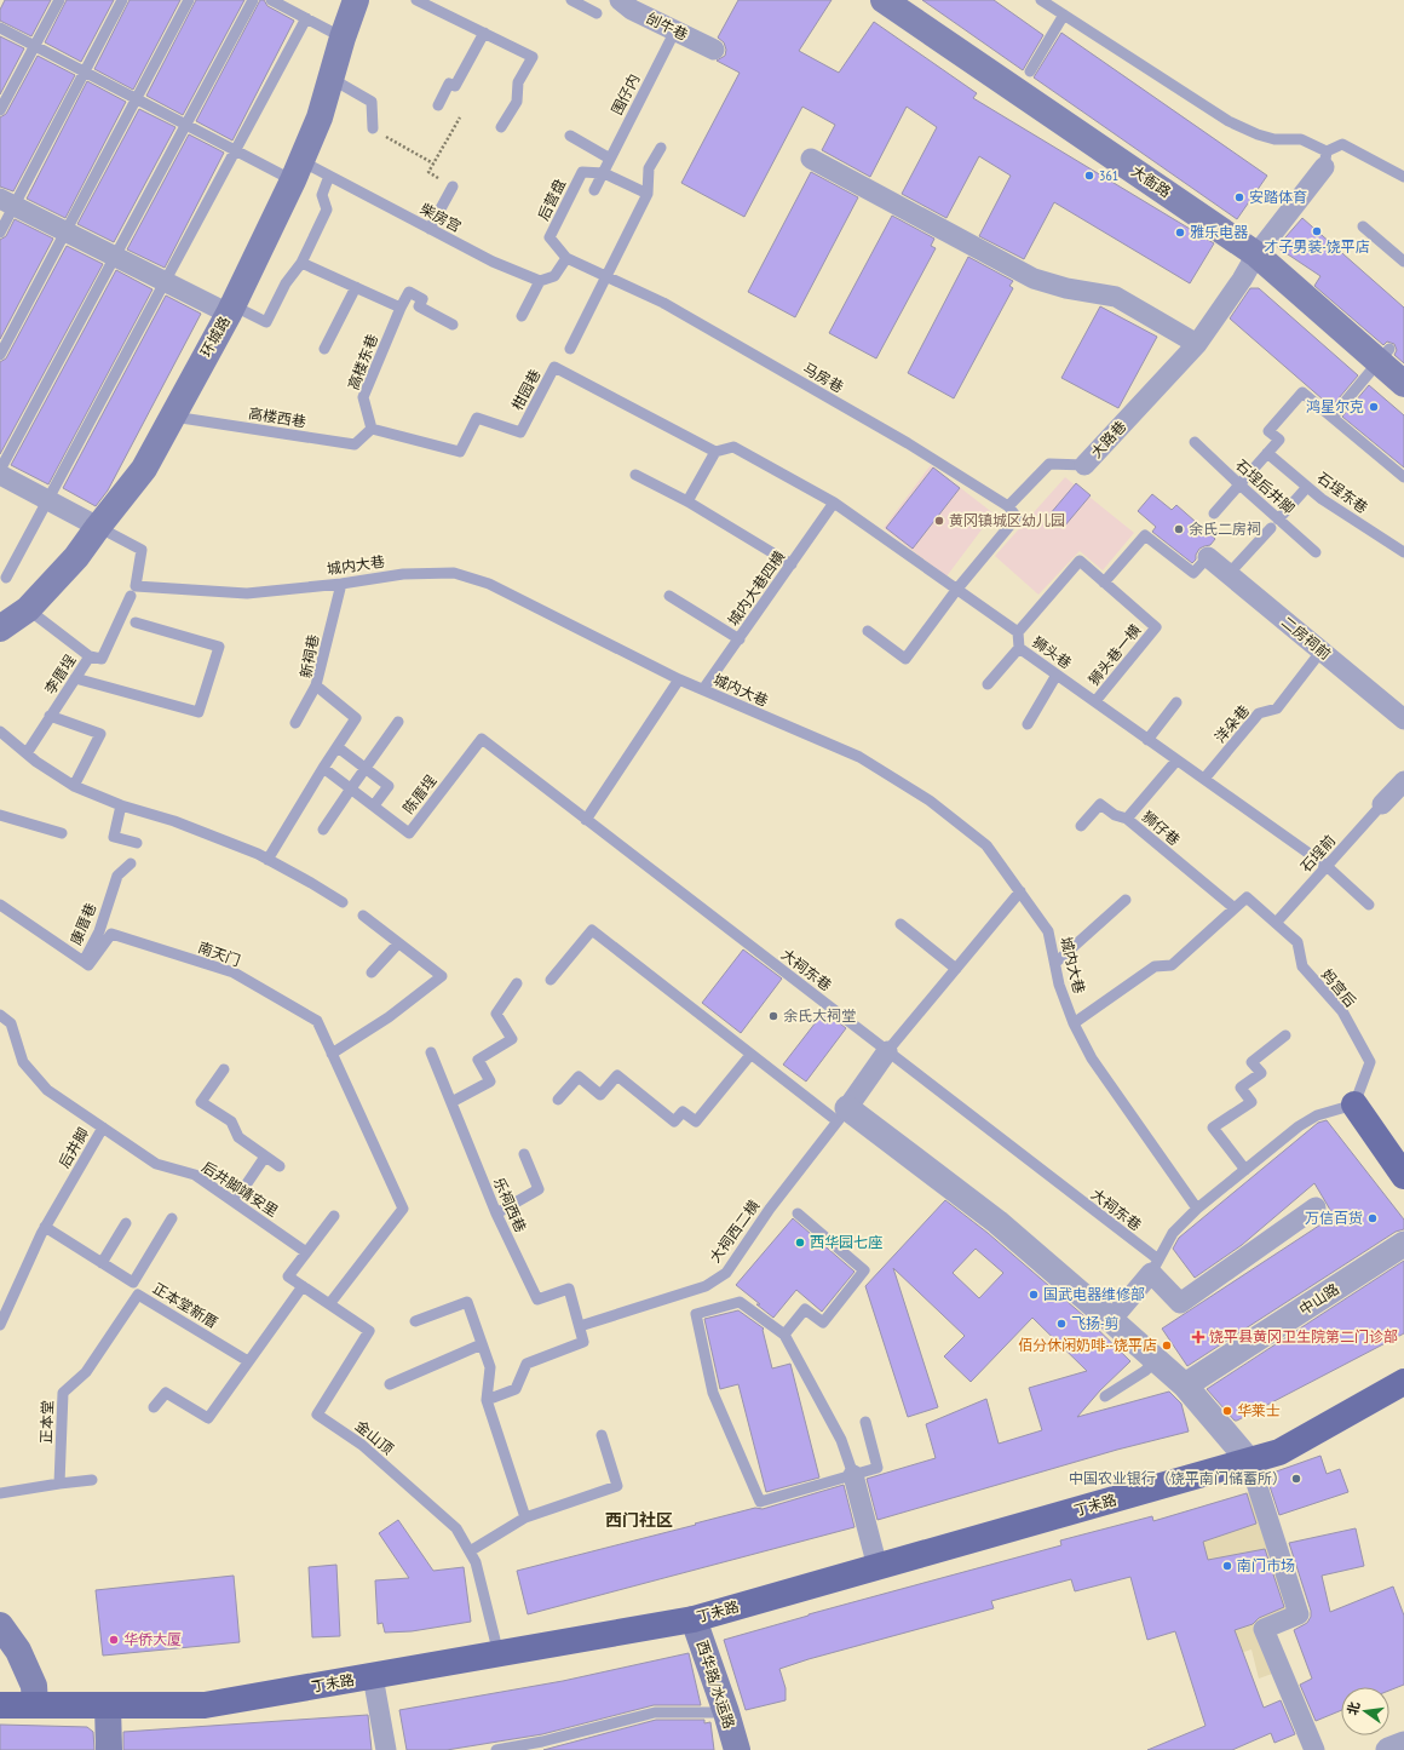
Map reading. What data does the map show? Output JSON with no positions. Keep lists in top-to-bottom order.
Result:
{
  "streets": {
    "main road": [
      "大衙路",
      "环城路",
      "丁未路",
      "西华路/水运路"
    ],
    "street": [
      "刣牛巷",
      "大路巷",
      "二房祠前",
      "中山路"
    ],
    "lane": [
      "围仔内",
      "后营盘",
      "柴房宫",
      "高楼东巷",
      "马房巷",
      "柑园巷",
      "高楼西巷",
      "石埕后井脚",
      "石埕东巷",
      "城内大巷",
      "城内大巷四横",
      "狮头巷",
      "狮头巷一横",
      "新祠巷",
      "李厝埕",
      "洋朵巷",
      "陈厝埕",
      "狮仔巷",
      "石埕前",
      "康厝巷",
      "南天门",
      "大祠东巷",
      "妈宫后",
      "后井脚",
      "后井脚靖安里",
      "乐祠西巷",
      "大祠西二横",
      "正本堂新厝",
      "正本堂",
      "金山顶"
    ]
  },
  "crossings": [
    ["刣牛巷", "围仔内"],
    ["围仔内", "后营盘"],
    ["大衙路", "大路巷"],
    ["后营盘", "马房巷"],
    ["柴房宫", "环城路"],
    ["环城路", "高楼西巷"],
    ["环城路", "城内大巷"],
    ["高楼东巷", "柑园巷"],
    ["高楼东巷", "高楼西巷"],
    ["马房巷", "大路巷"],
    ["马房巷", "狮头巷"],
    ["柑园巷", "高楼西巷"],
    ["柑园巷", "狮头巷"],
    ["城内大巷", "城内大巷四横"],
    ["城内大巷", "新祠巷"],
    ["城内大巷四横", "狮头巷"],
    ["二房祠前", "洋朵巷"],
    ["狮头巷", "狮头巷一横"],
    ["狮头巷", "洋朵巷"],
    ["狮头巷", "狮仔巷"],
    ["狮头巷", "石埕前"],
    ["陈厝埕", "大祠东巷"],
    ["狮仔巷", "妈宫后"],
    ["石埕前", "妈宫后"],
    ["康厝巷", "南天门"],
    ["南天门", "金山顶"],
    ["后井脚", "后井脚靖安里"],
    ["后井脚靖安里", "金山顶"],
    ["乐祠西巷", "大祠西二横"],
    ["正本堂新厝", "正本堂"],
    ["金山顶", "丁未路"],
    ["丁未路", "西华路/水运路"]
  ],
  "districts": ["西门社区"],
  "places": {
    "other": [
      "361",
      "安踏体育",
      "才子男装-饶平店",
      "雅乐电器",
      "鸿星尔克",
      "黄冈镇城区幼儿园",
      "余氏二房祠",
      "余氏大祠堂",
      "万信百货",
      "西华园七座",
      "国武电器维修部",
      "飞扬-剪",
      "佰分休闲奶啡--饶平店",
      "华莱士",
      "中国农业银行（饶平南门储蓄所）",
      "南门市场",
      "华侨大厦"
    ],
    "health": ["饶平县黄冈卫生院第二门诊部"]
  },
  "north": "left"
}
